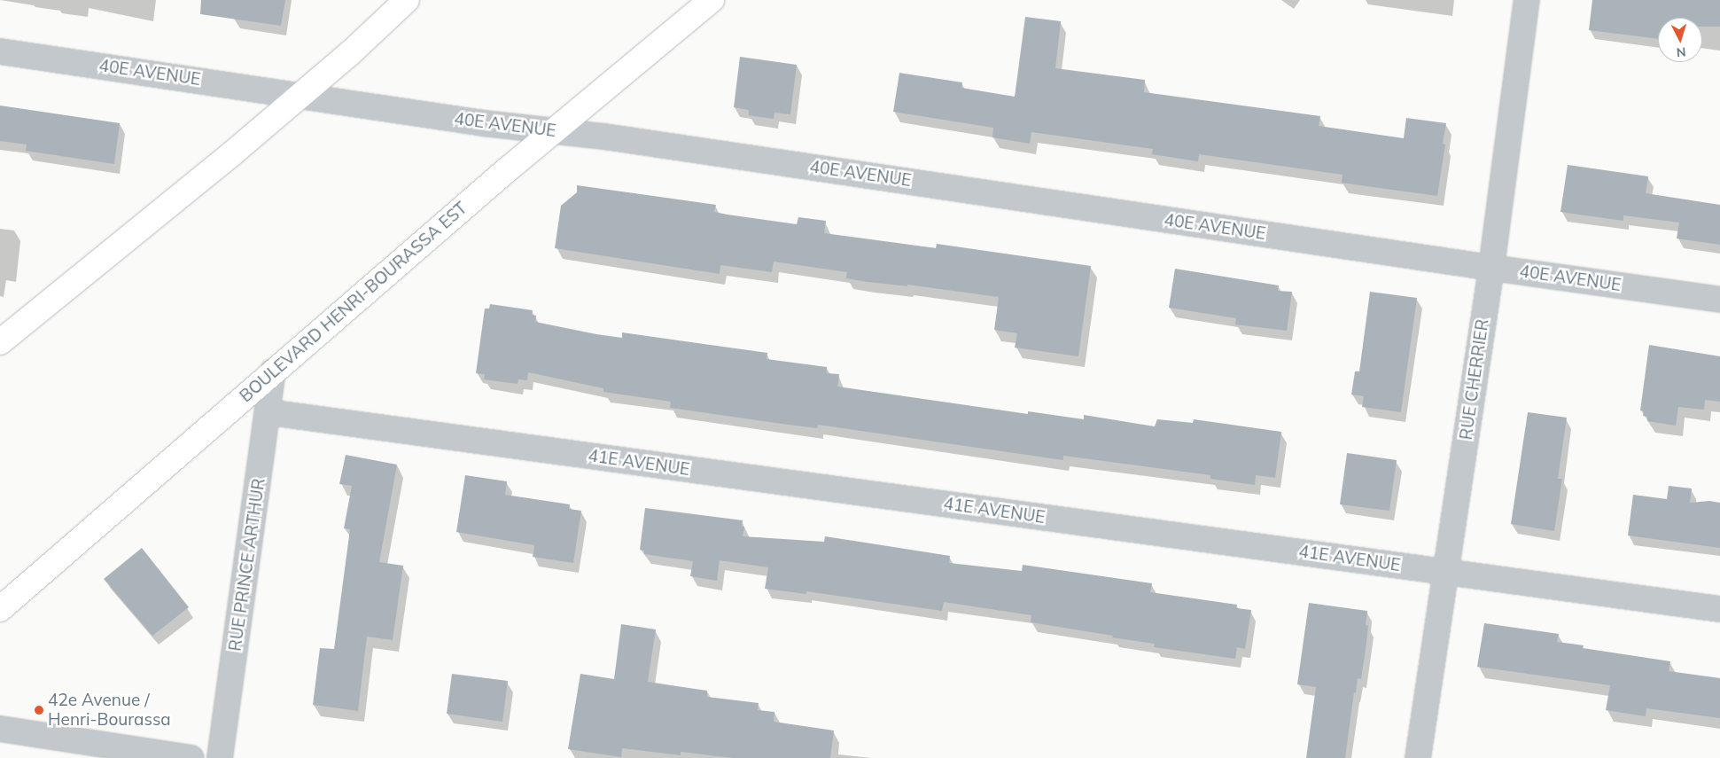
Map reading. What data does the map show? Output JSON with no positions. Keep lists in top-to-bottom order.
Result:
{
  "streets": {
    "main road": ["BOULEVARD HENRI-BOURASSA EST"],
    "street": [
      "40E AVENUE",
      "RUE CHERRIER",
      "41E AVENUE",
      "RUE PRINCE ARTHUR"
    ]
  },
  "crossings": [
    ["40E AVENUE", "BOULEVARD HENRI-BOURASSA EST"],
    ["40E AVENUE", "RUE CHERRIER"],
    ["BOULEVARD HENRI-BOURASSA EST", "RUE PRINCE ARTHUR"],
    ["RUE CHERRIER", "41E AVENUE"],
    ["41E AVENUE", "RUE PRINCE ARTHUR"]
  ],
  "places": ["42e Avenue / Henri-Bourassa"],
  "north": "bottom"
}
